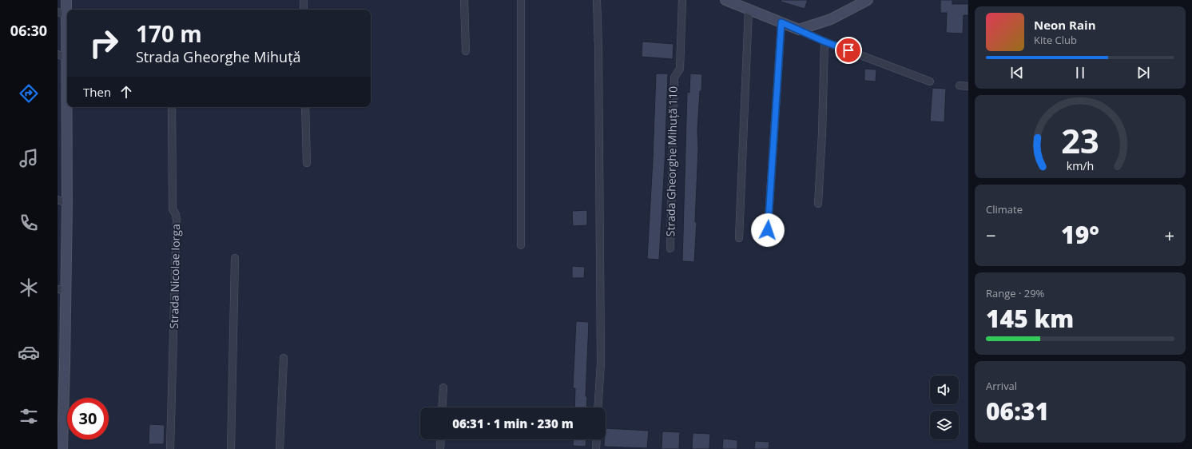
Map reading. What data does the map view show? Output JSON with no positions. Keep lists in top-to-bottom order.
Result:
{
  "streets": {
    "street": ["Strada Gheorghe Mihuță 110", "Strada Nicolae Iorga"]
  },
  "page": {
    "tabs": "06:30",
    "turn": ["170 m", "Strada Gheorghe Mihuță"],
    "song": ["Neon Rain", "Kite Club"],
    "then": "Then",
    "tile": [
      "Climate",
      ["Range · 29%", "145 km"],
      ["Arrival", "06:31"]
    ],
    "heat": ["−", "19°", "+"],
    "limit": "30",
    "trip": "06:31 · 1 min · 230 m",
    "gauge": ["23", "km/h"]
  }
}
